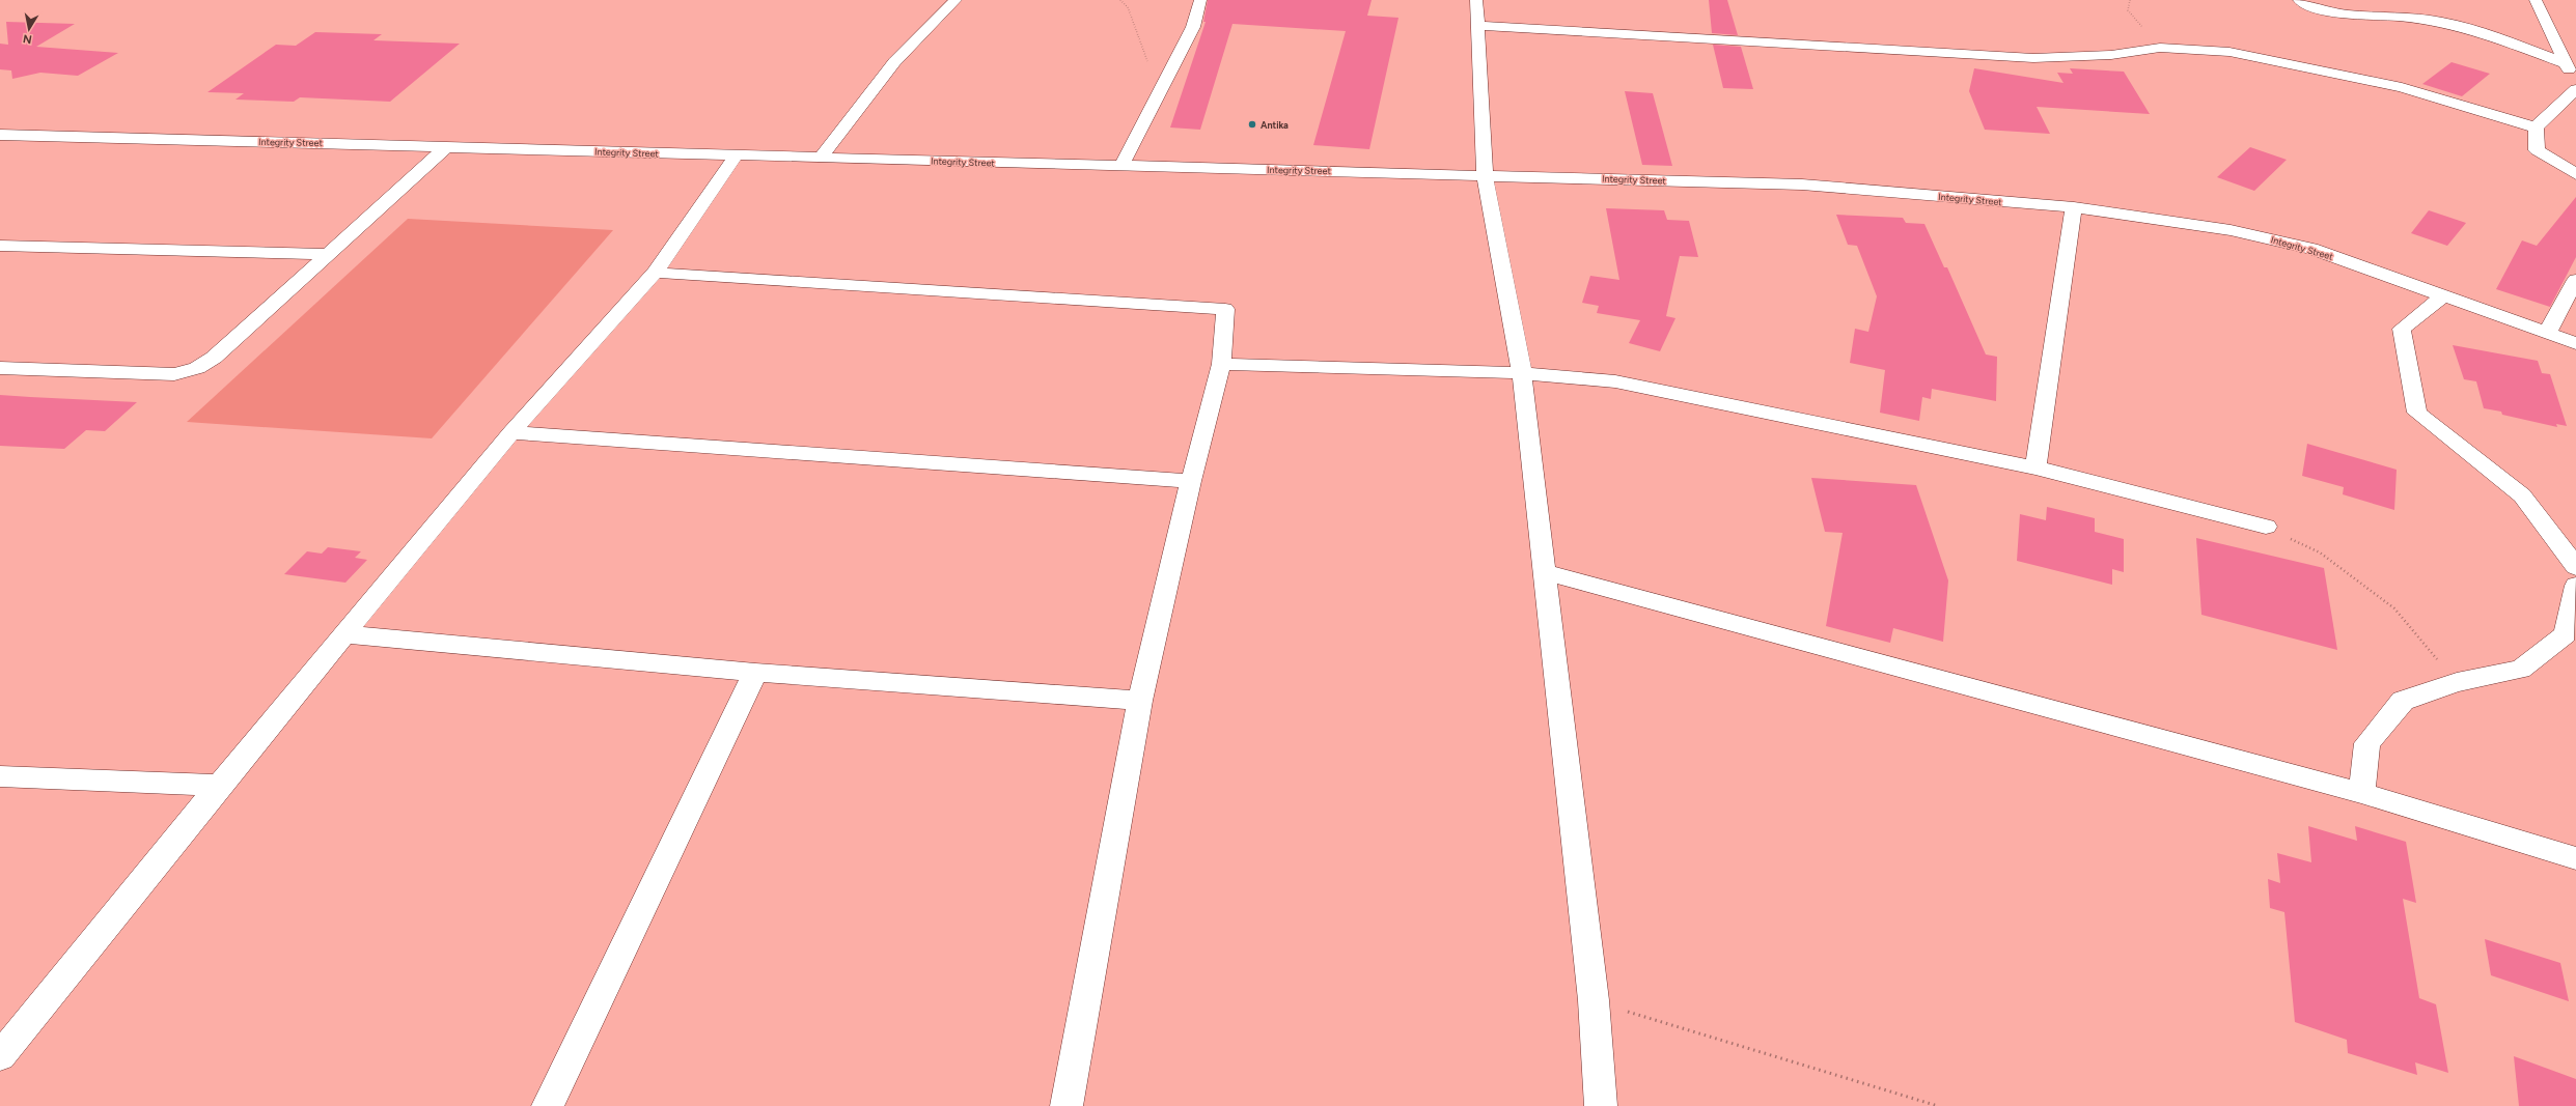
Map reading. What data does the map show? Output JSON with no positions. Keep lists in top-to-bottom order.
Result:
{
  "streets": {
    "street": ["Integrity Street"]
  },
  "places": ["Antika"],
  "north": "bottom"
}
